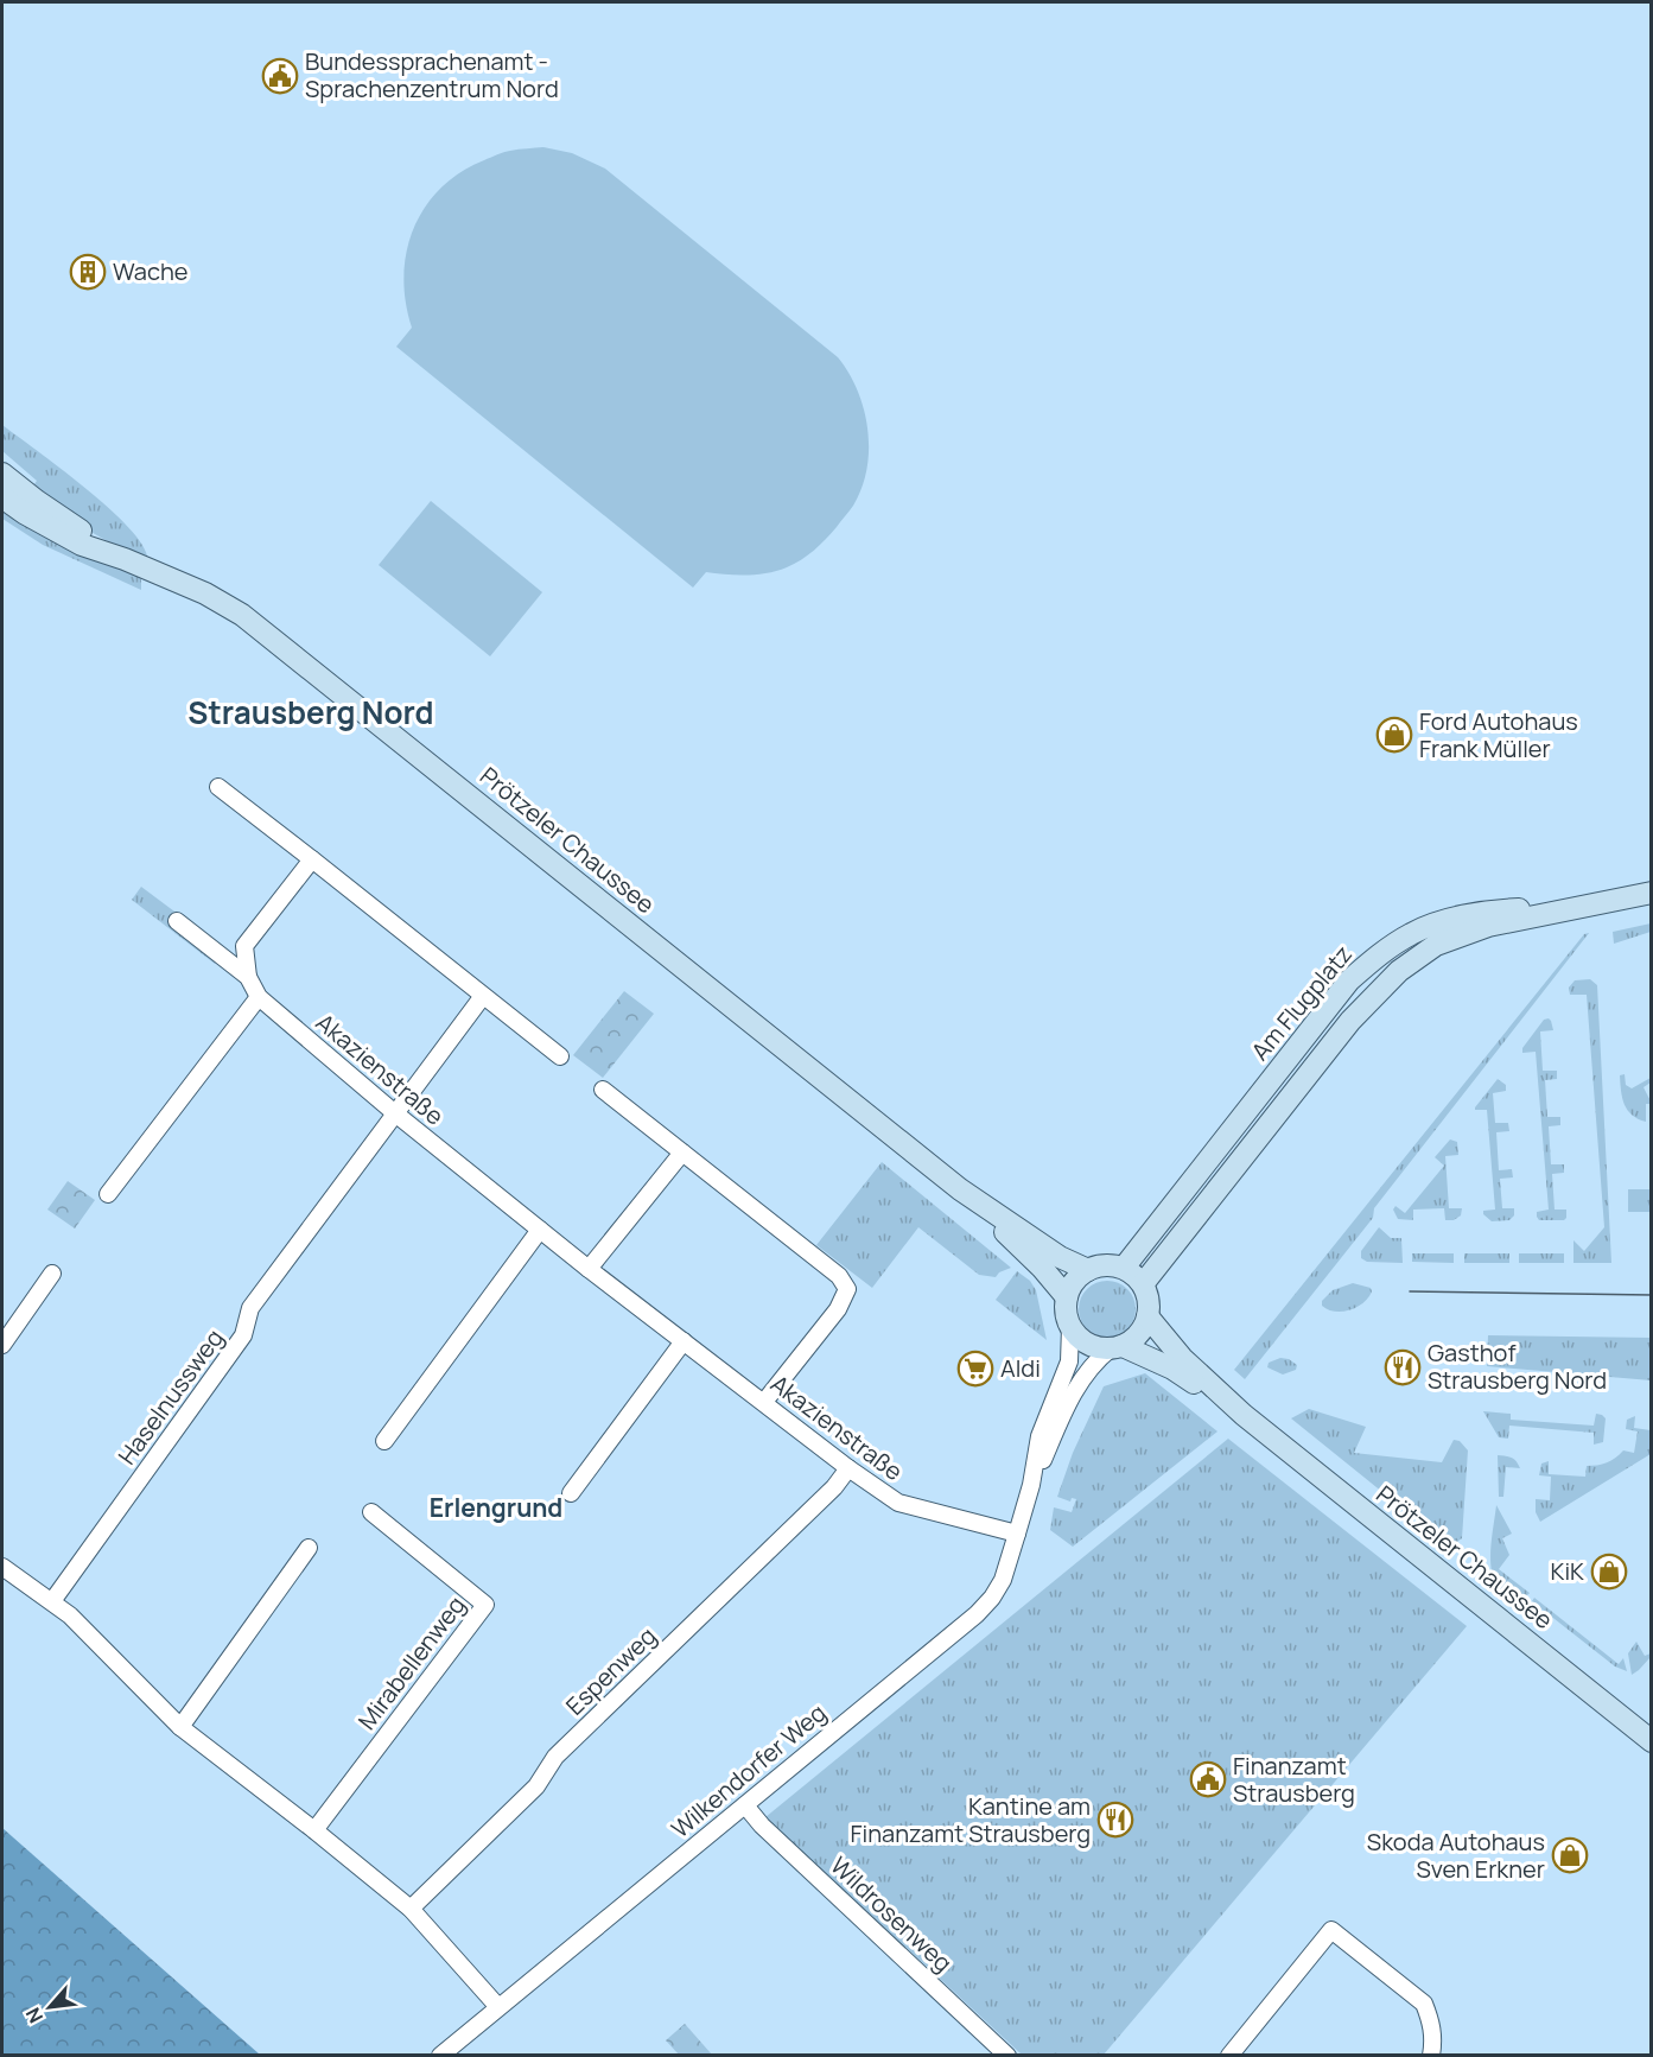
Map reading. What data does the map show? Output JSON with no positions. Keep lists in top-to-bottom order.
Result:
{
  "streets": {
    "main road": ["Prötzeler Chaussee", "Am Flugplatz"],
    "street": [
      "Akazienstraße",
      "Haselnussweg",
      "Mirabellenweg",
      "Espenweg",
      "Wilkendorfer Weg",
      "Wildrosenweg"
    ]
  },
  "crossings": [
    ["Prötzeler Chaussee", "Am Flugplatz"],
    ["Prötzeler Chaussee", "Wilkendorfer Weg"],
    ["Am Flugplatz", "Wilkendorfer Weg"],
    ["Akazienstraße", "Haselnussweg"],
    ["Akazienstraße", "Espenweg"],
    ["Akazienstraße", "Wilkendorfer Weg"],
    ["Wilkendorfer Weg", "Wildrosenweg"]
  ],
  "districts": ["Strausberg Nord", "Erlengrund"],
  "places": {
    "public building": ["Bundessprachenamt - Sprachenzentrum Nord", "Finanzamt Strausberg"],
    "building": ["Wache"],
    "shop": ["Ford Autohaus Frank Müller", "KiK", "Skoda Autohaus Sven Erkner"],
    "restaurant": ["Gasthof Strausberg Nord", "Kantine am Finanzamt Strausberg"],
    "supermarket": ["Aldi"]
  },
  "north": "bottom left"
}
